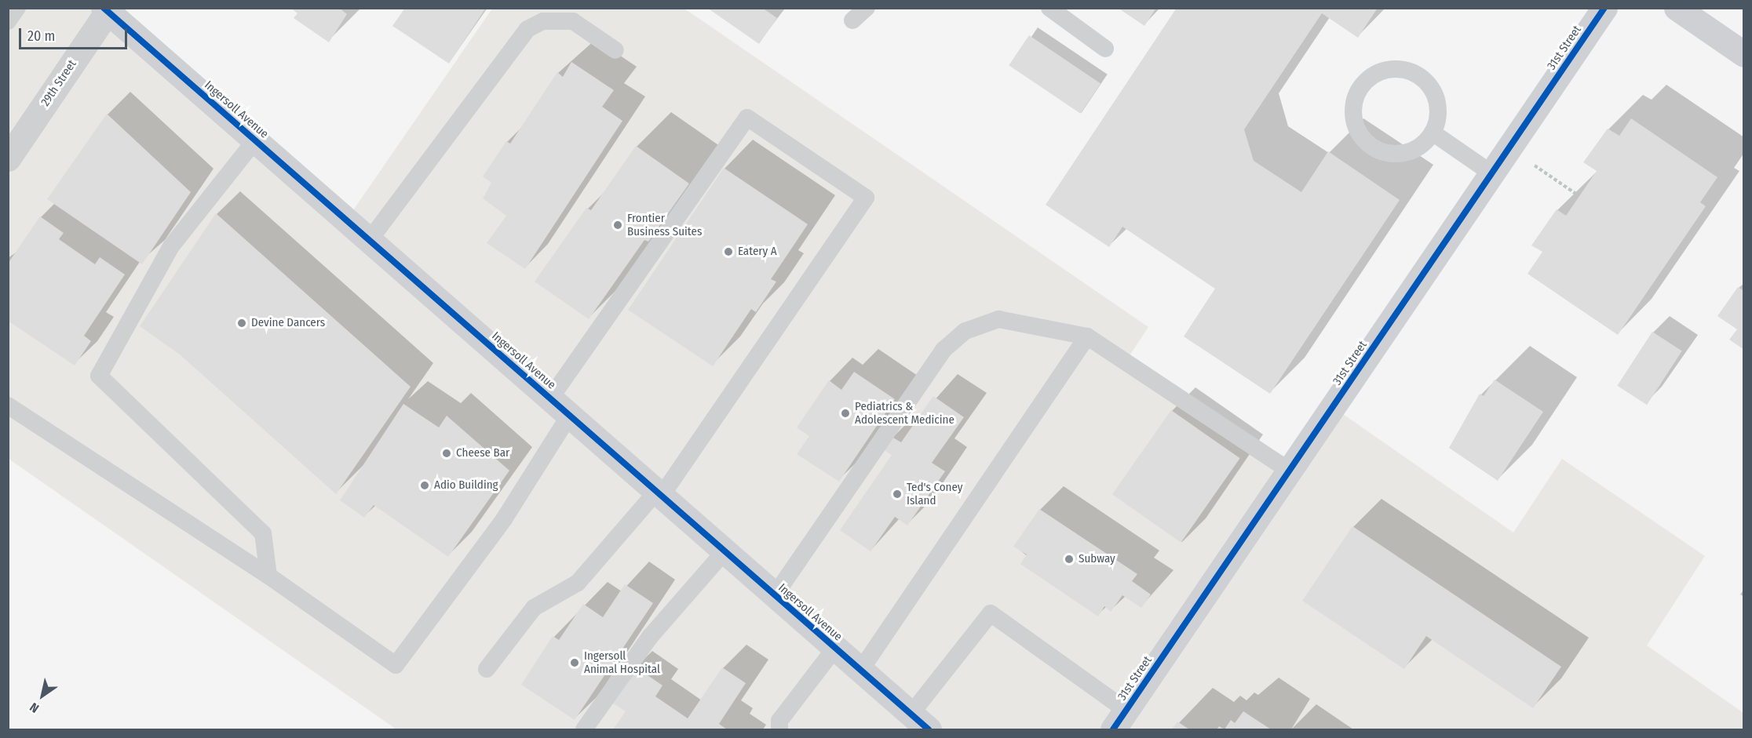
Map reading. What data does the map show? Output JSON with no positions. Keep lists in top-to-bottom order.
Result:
{
  "streets": {
    "main road": ["31st Street", "Ingersoll Avenue"],
    "street": ["29th Street"]
  },
  "crossings": [
    ["29th Street", "Ingersoll Avenue"]
  ],
  "places": [
    "Frontier Business Suites",
    "Eatery A",
    "Devine Dancers",
    "Pediatrics & Adolescent Medicine",
    "Cheese Bar",
    "Adio Building",
    "Ted's Coney Island",
    "Subway",
    "Ingersoll Animal Hospital"
  ],
  "scale_bar": "20 m",
  "north": "bottom left"
}
